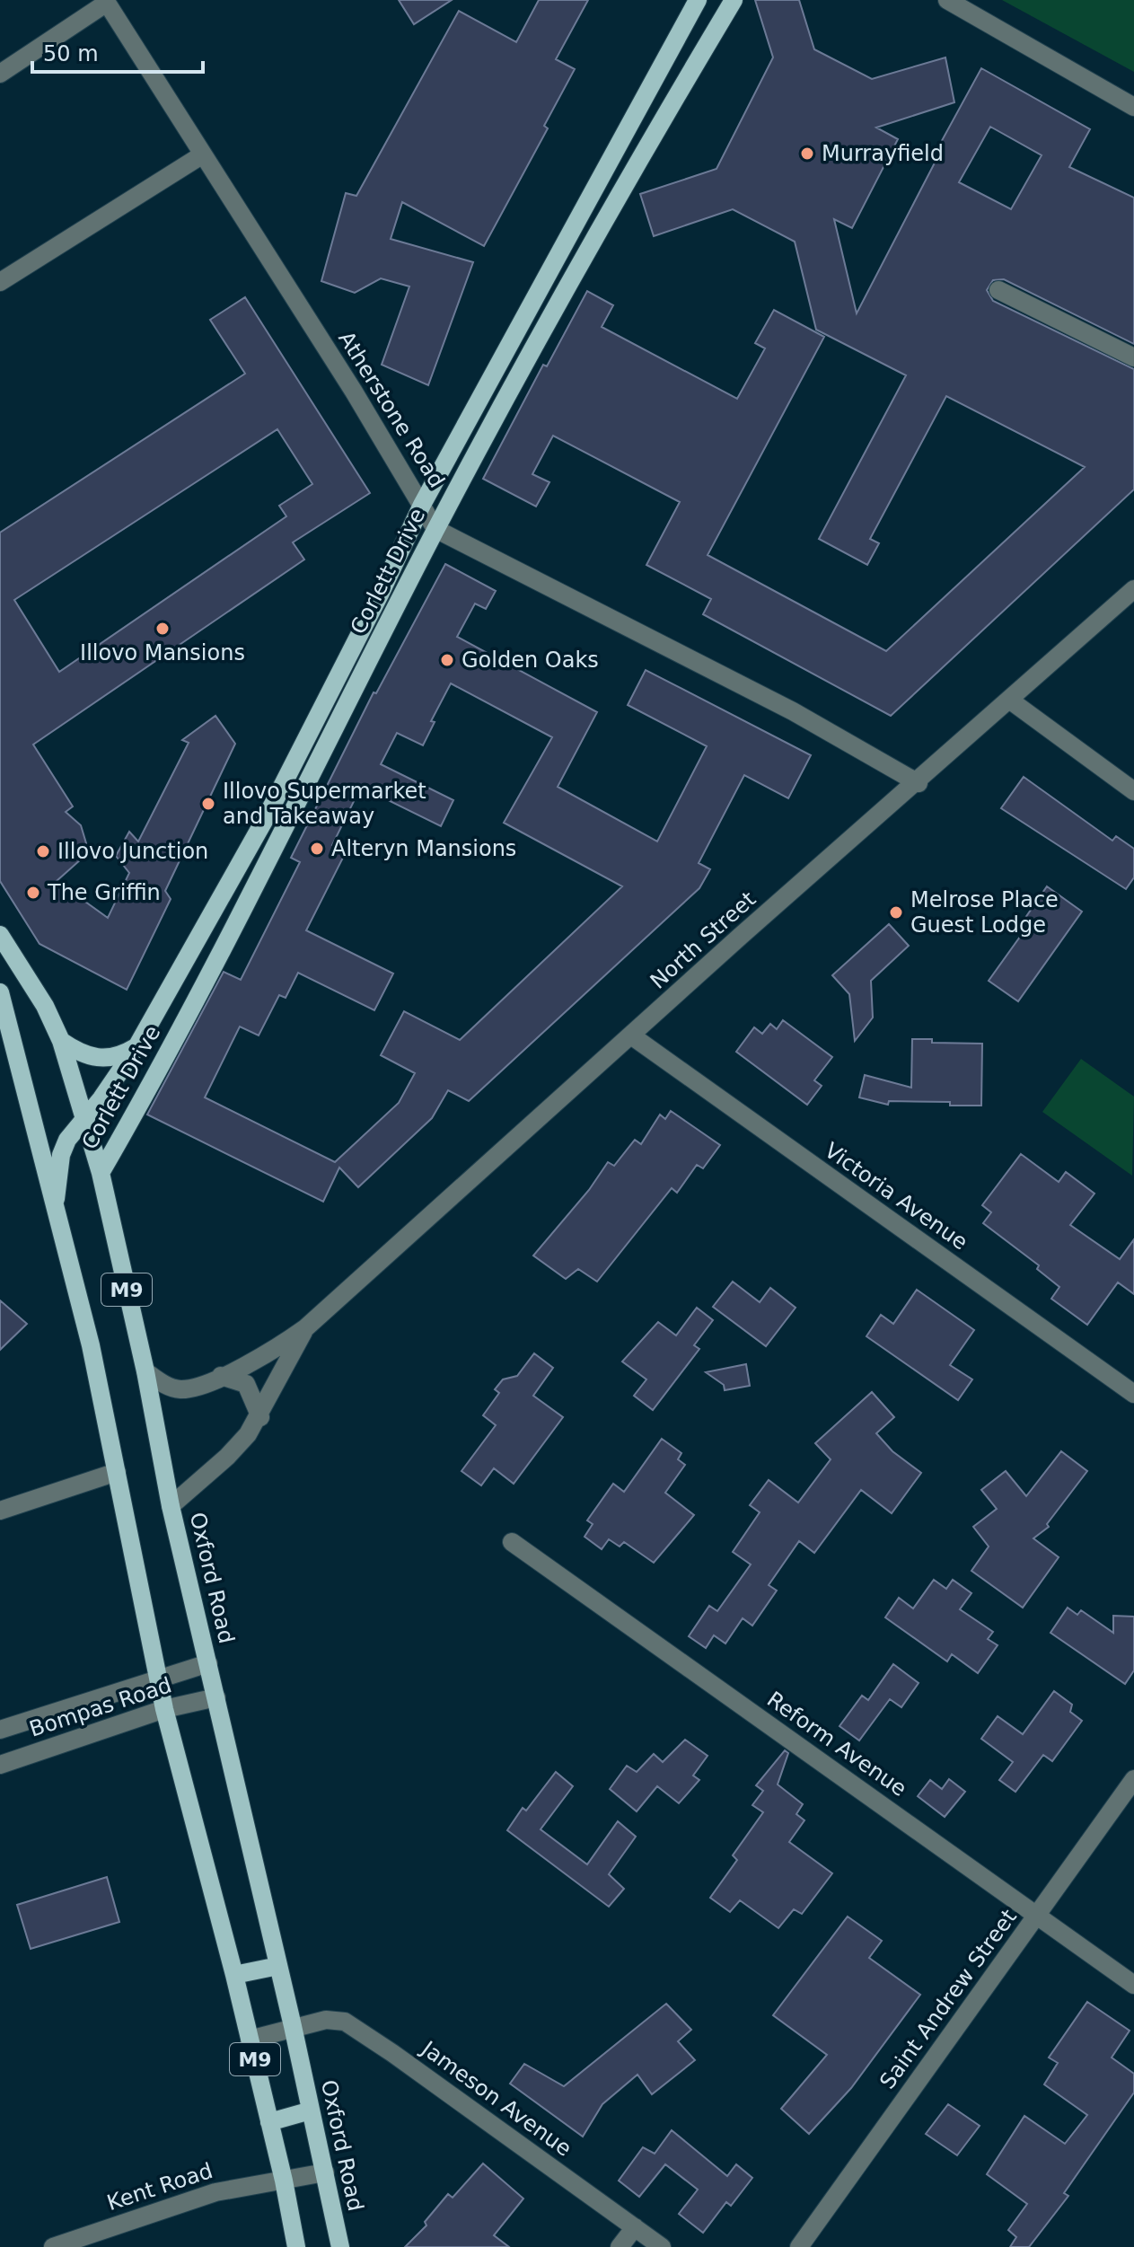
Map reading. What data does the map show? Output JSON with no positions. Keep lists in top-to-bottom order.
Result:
{
  "streets": {
    "main road": ["Corlett Drive", "M9", "Oxford Road"],
    "street": [
      "Atherstone Road",
      "North Street",
      "Victoria Avenue",
      "Bompas Road",
      "Reform Avenue",
      "Saint Andrew Street",
      "Jameson Avenue",
      "Kent Road"
    ]
  },
  "crossings": [
    ["Atherstone Road", "Corlett Drive"],
    ["Corlett Drive", "M9"],
    ["Corlett Drive", "Oxford Road"],
    ["North Street", "Victoria Avenue"],
    ["North Street", "Oxford Road"],
    ["M9", "Bompas Road"],
    ["M9", "Jameson Avenue"],
    ["M9", "Kent Road"],
    ["Oxford Road", "Bompas Road"],
    ["Oxford Road", "Jameson Avenue"],
    ["Oxford Road", "Kent Road"],
    ["Reform Avenue", "Saint Andrew Street"]
  ],
  "places": [
    "Murrayfield",
    "Illovo Mansions",
    "Golden Oaks",
    "Illovo Supermarket and Takeaway",
    "Alteryn Mansions",
    "Illovo Junction",
    "The Griffin",
    "Melrose Place Guest Lodge"
  ],
  "scale_bar": "50 m"
}
